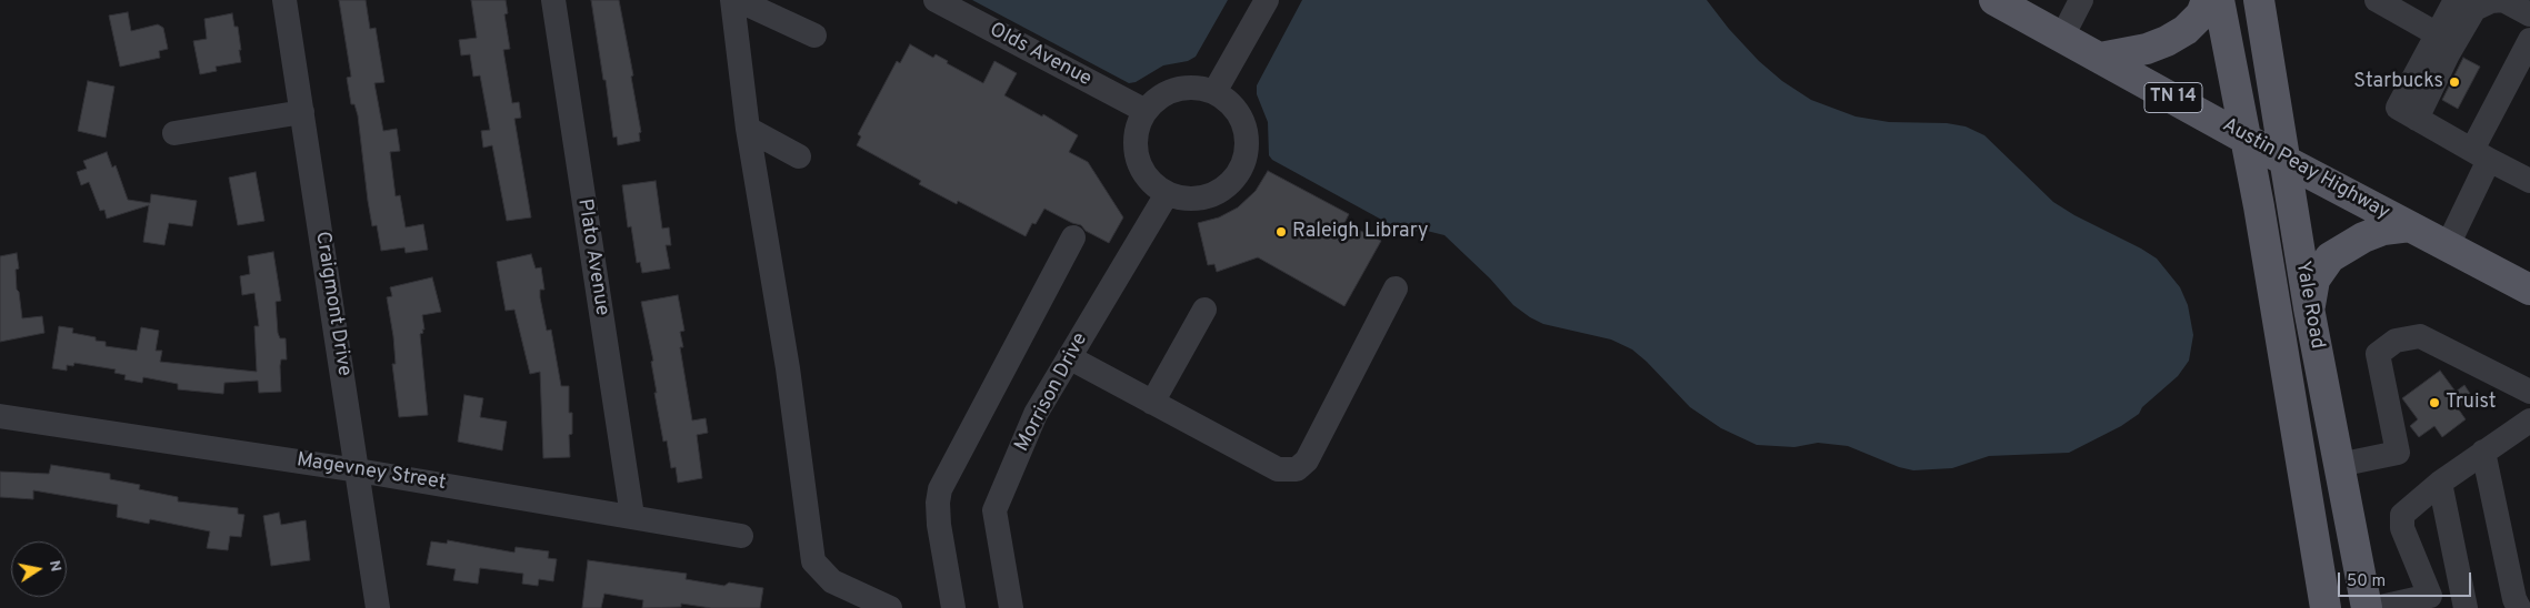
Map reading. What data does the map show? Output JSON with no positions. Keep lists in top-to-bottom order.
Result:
{
  "streets": {
    "main road": ["TN 14", "Austin Peay Highway", "Yale Road"],
    "street": [
      "Olds Avenue",
      "Plato Avenue",
      "Craigmont Drive",
      "Morrison Drive",
      "Magevney Street"
    ]
  },
  "crossings": [
    ["Olds Avenue", "Morrison Drive"],
    ["Austin Peay Highway", "Yale Road"],
    ["Plato Avenue", "Magevney Street"],
    ["Craigmont Drive", "Magevney Street"]
  ],
  "places": ["Starbucks", "Raleigh Library", "Truist"],
  "scale_bar": "50 m",
  "north": "right"
}
